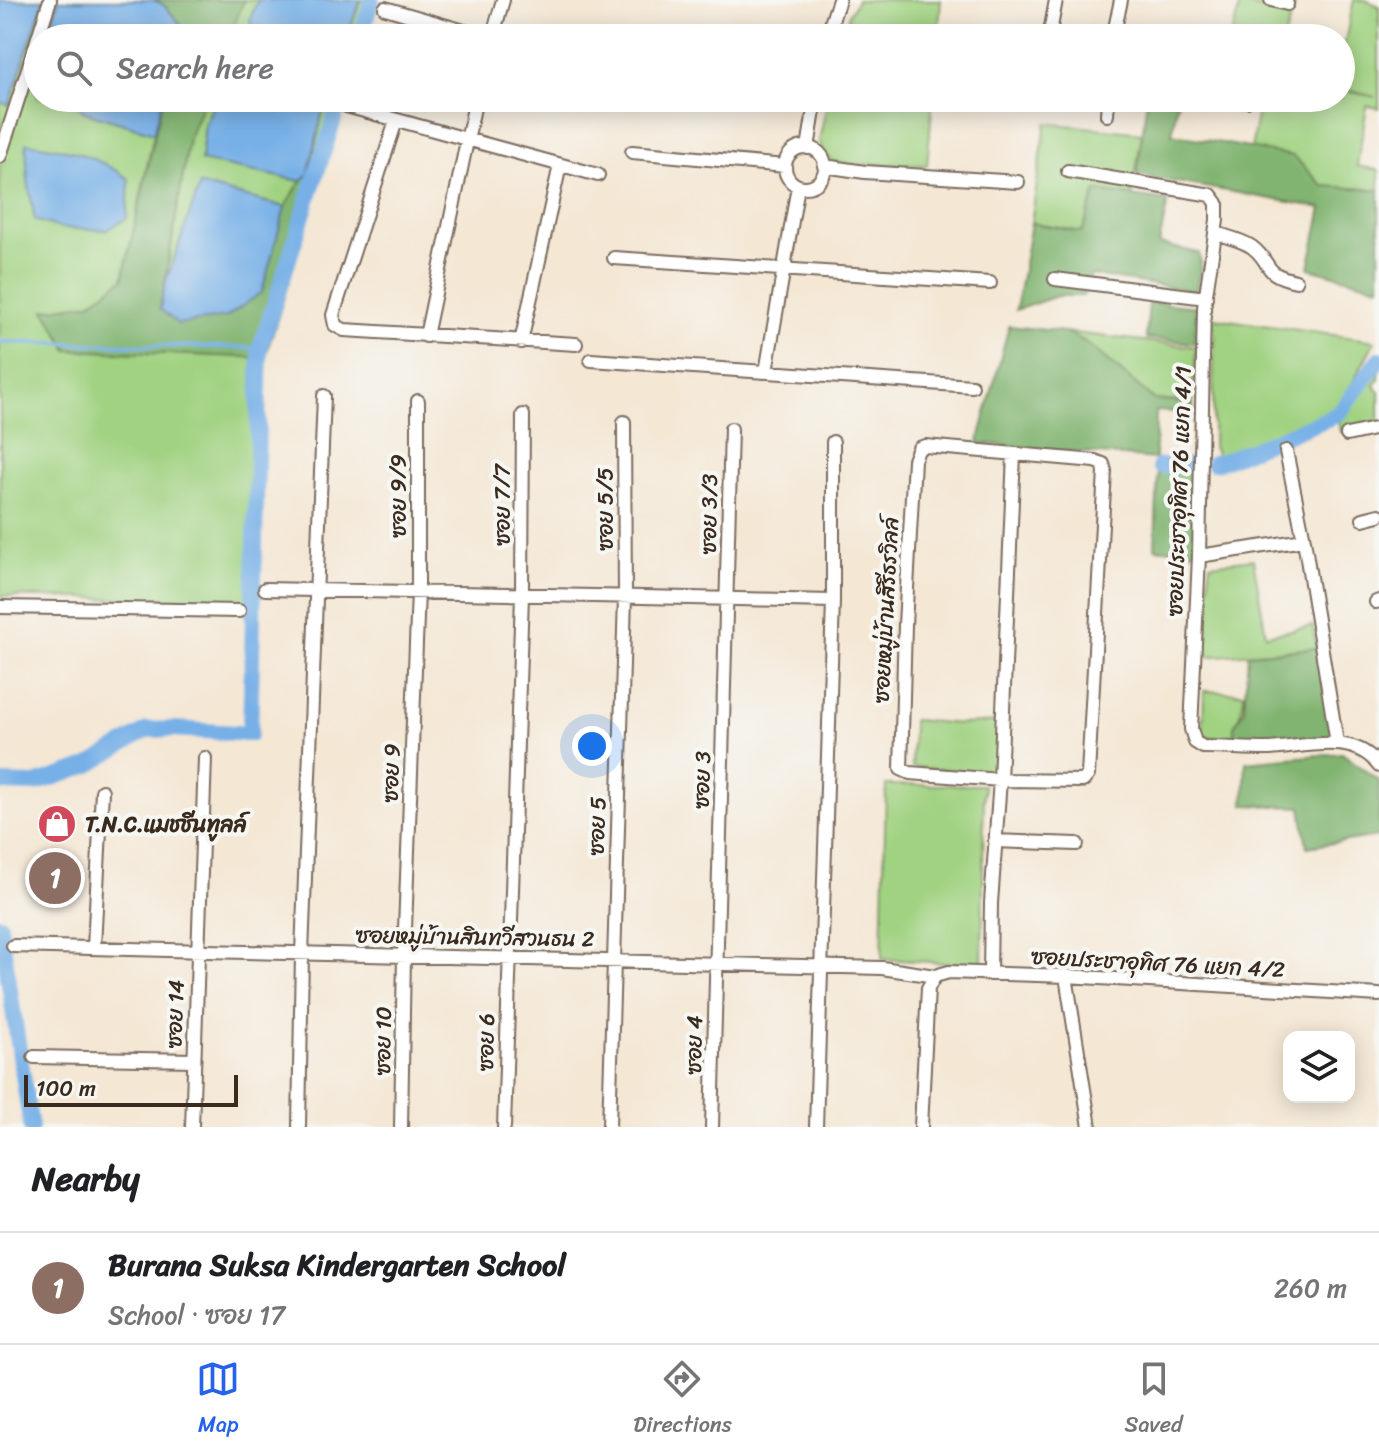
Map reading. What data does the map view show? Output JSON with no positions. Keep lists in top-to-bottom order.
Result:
{
  "streets": {
    "street": [
      "ซอยประชาอุทิศ 76 แยก 4/1",
      "ซอย 9/9",
      "ซอย 7/7",
      "ซอย 5/5",
      "ซอย 3/3",
      "ซอยหมู่บ้านสิรีธรวิลล์",
      "ซอย 9",
      "ซอย 3",
      "ซอย 5",
      "ซอยหมู่บ้านสินทวีสวนธน 2",
      "ซอยประชาอุทิศ 76 แยก 4/2",
      "ซอย 14",
      "ซอย 10",
      "ซอย 6",
      "ซอย 4"
    ]
  },
  "crossings": [
    ["ซอย 9/9", "ซอย 9"],
    ["ซอย 7/7", "ซอยหมู่บ้านสินทวีสวนธน 2"],
    ["ซอย 7/7", "ซอย 6"],
    ["ซอย 5/5", "ซอย 5"],
    ["ซอย 3/3", "ซอย 3"],
    ["ซอย 9", "ซอยหมู่บ้านสินทวีสวนธน 2"],
    ["ซอย 9", "ซอย 10"],
    ["ซอย 3", "ซอยหมู่บ้านสินทวีสวนธน 2"],
    ["ซอย 3", "ซอย 4"],
    ["ซอย 5", "ซอยหมู่บ้านสินทวีสวนธน 2"],
    ["ซอยหมู่บ้านสินทวีสวนธน 2", "ซอยประชาอุทิศ 76 แยก 4/2"],
    ["ซอยหมู่บ้านสินทวีสวนธน 2", "ซอย 14"],
    ["ซอยหมู่บ้านสินทวีสวนธน 2", "ซอย 10"],
    ["ซอยหมู่บ้านสินทวีสวนธน 2", "ซอย 6"],
    ["ซอยหมู่บ้านสินทวีสวนธน 2", "ซอย 4"]
  ],
  "places": {
    "shop": ["T.N.C.แมชชีนทูลล์"]
  },
  "scale_bar": "100 m",
  "page": {
    "search": "Search here",
    "pins": "1",
    "scale": "100 m",
    "heading": "Nearby",
    "list": [
      {
        "mark": "1",
        "name": "Burana Suksa Kindergarten School",
        "note": "School · ซอย 17",
        "value": "260 m"
      }
    ],
    "nav": ["Map", "Directions", "Saved"]
  }
}
